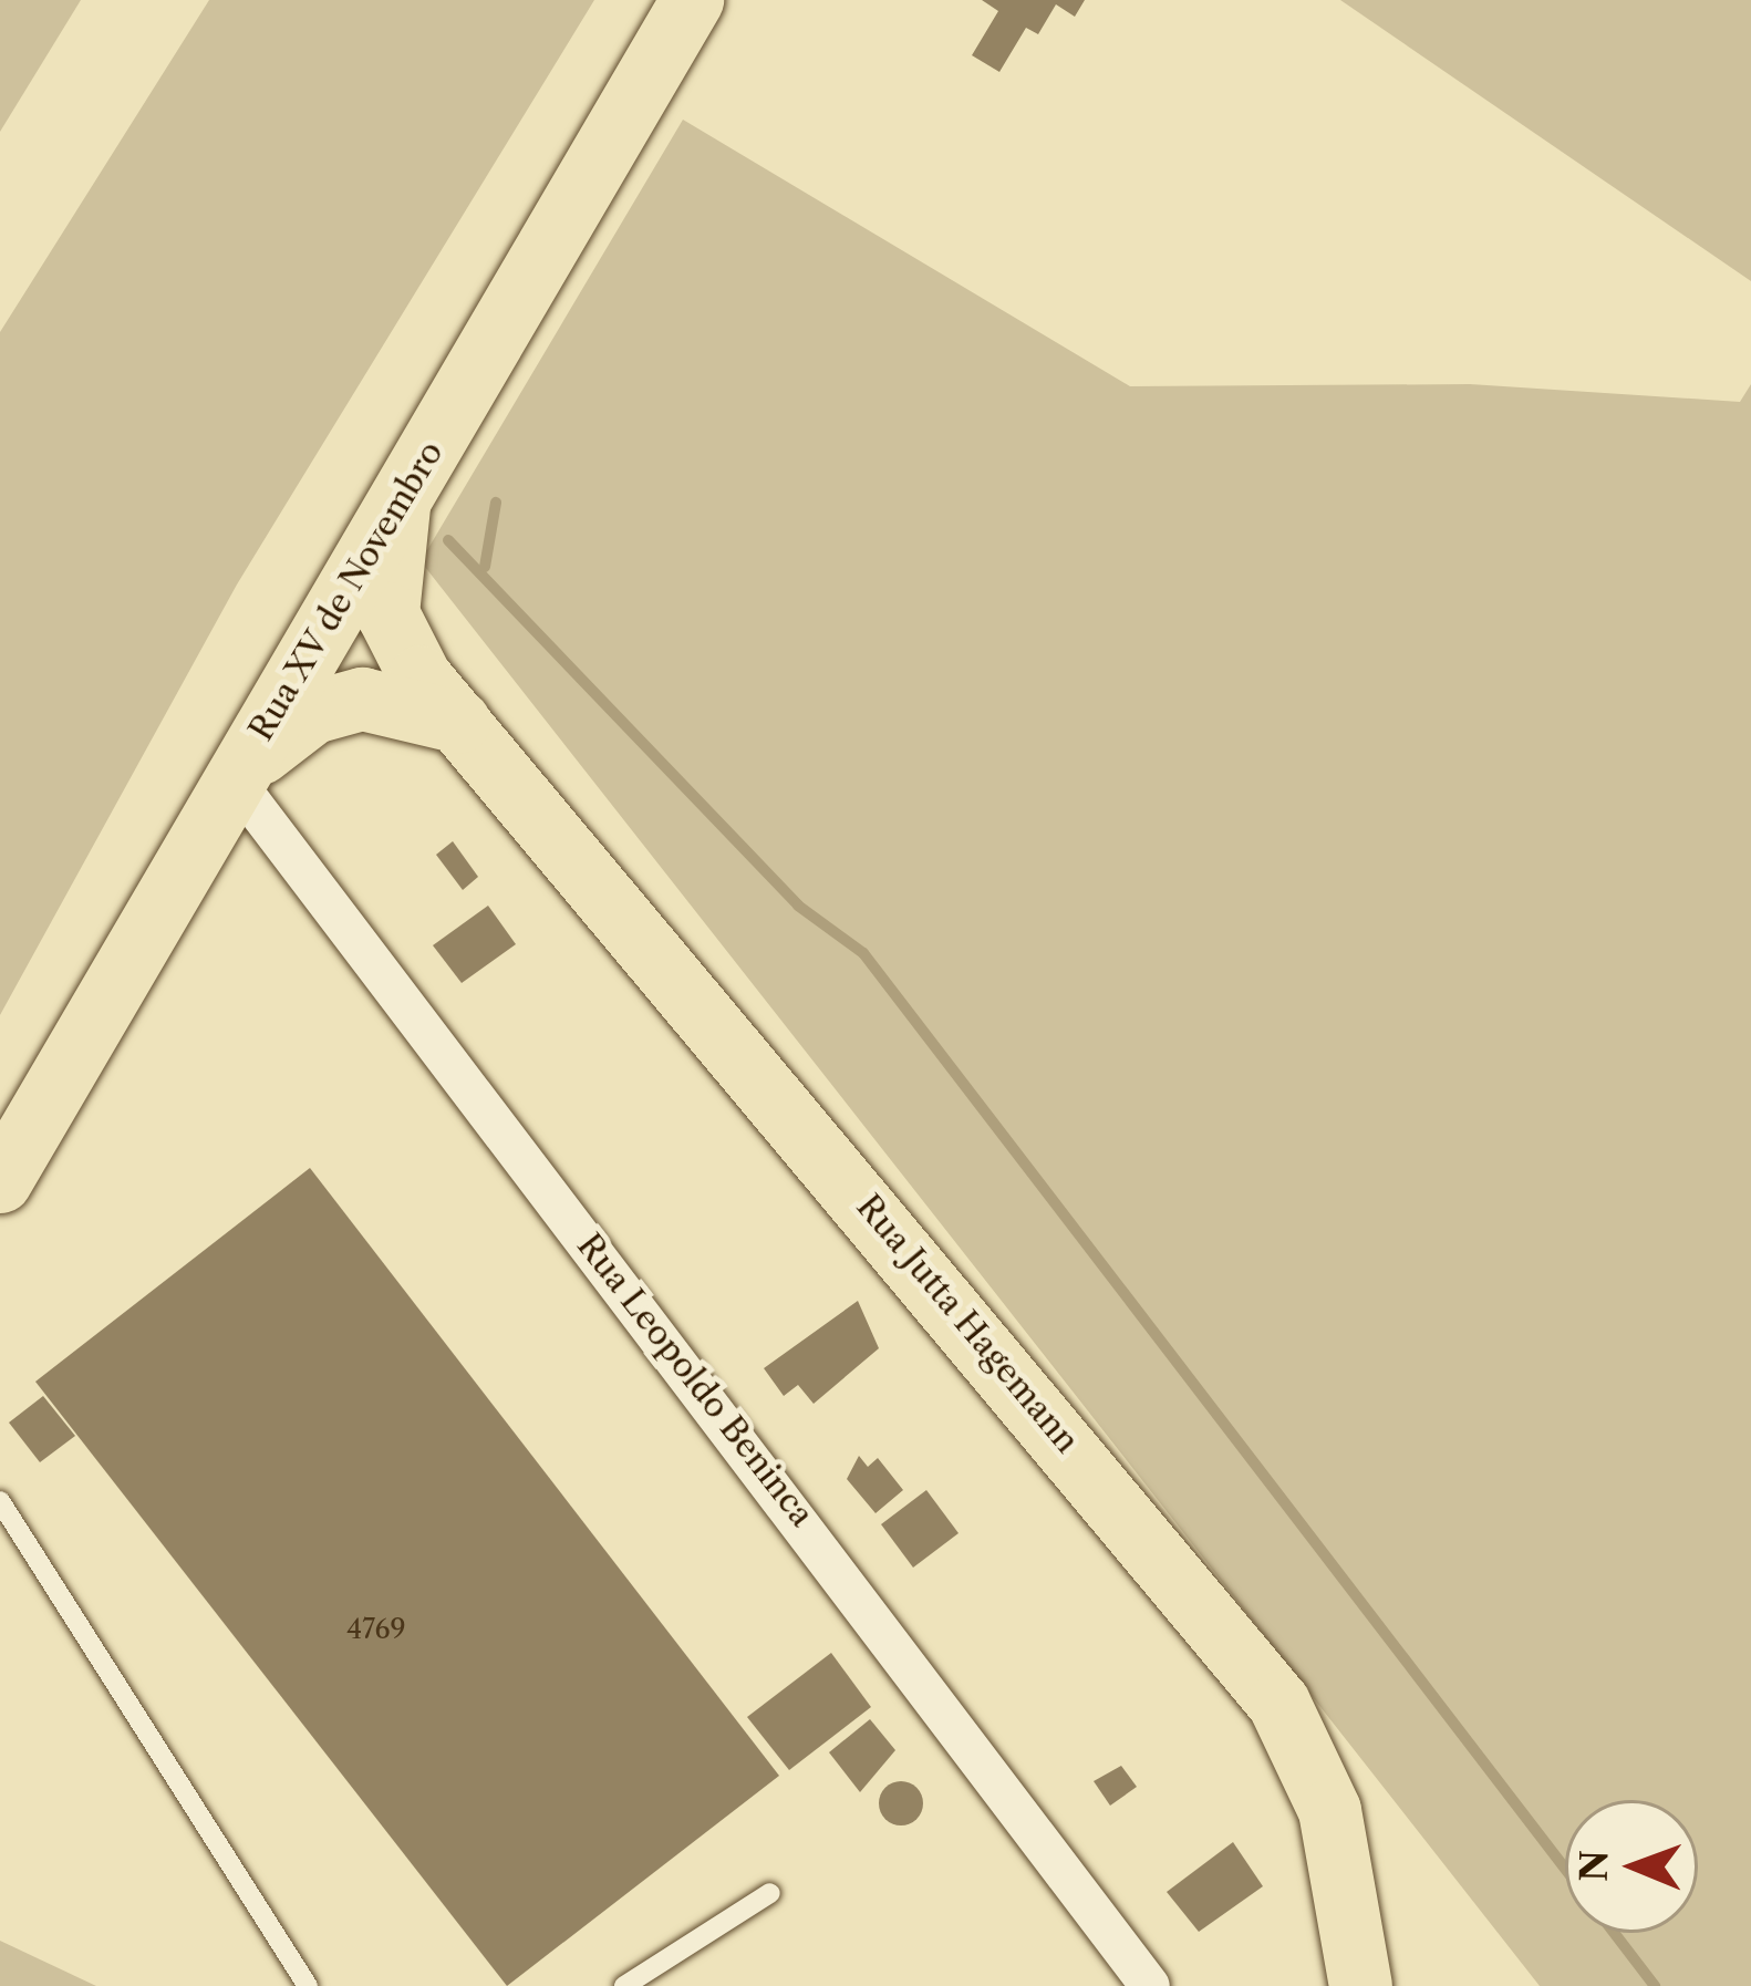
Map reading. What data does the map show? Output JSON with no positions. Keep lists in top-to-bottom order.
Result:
{
  "streets": {
    "main road": ["Rua XV de Novembro", "Rua Jutta Hagemann"],
    "street": ["Rua Leopoldo Beninca"]
  },
  "crossings": [
    ["Rua XV de Novembro", "Rua Jutta Hagemann"],
    ["Rua XV de Novembro", "Rua Leopoldo Beninca"]
  ],
  "house_numbers": ["4769"],
  "north": "left"
}
